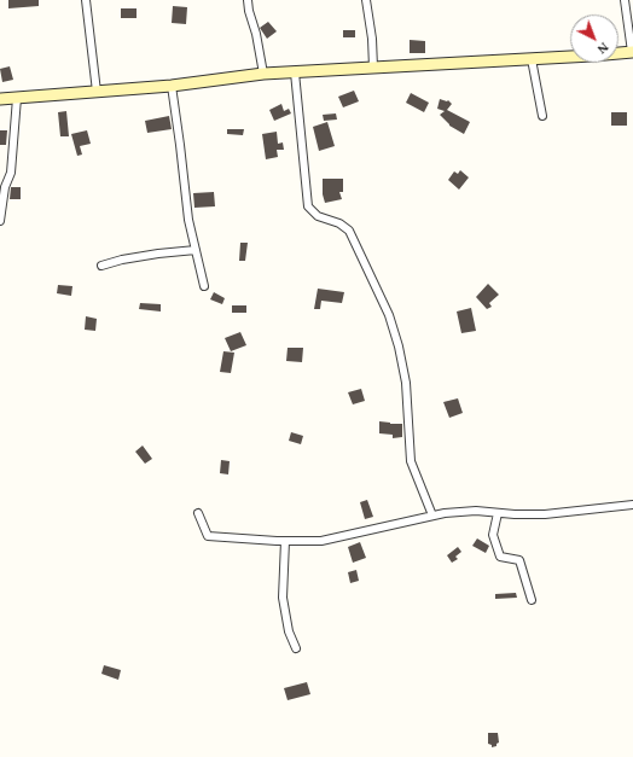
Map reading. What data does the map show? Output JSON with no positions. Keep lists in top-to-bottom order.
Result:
{
  "north": "bottom right"
}
